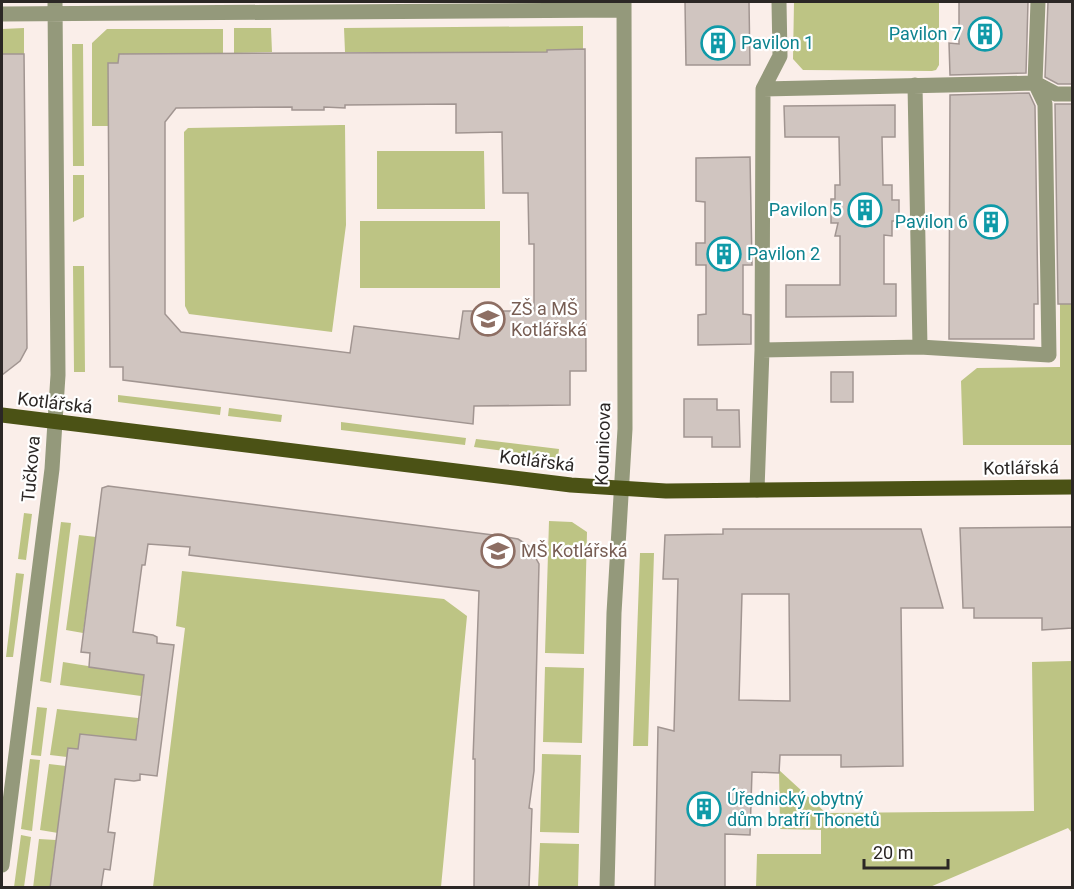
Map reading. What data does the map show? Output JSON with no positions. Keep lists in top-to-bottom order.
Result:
{
  "streets": {
    "main road": ["Kotlářská"],
    "street": ["Kounicova", "Tučkova"]
  },
  "crossings": [
    ["Kotlářská", "Kounicova"],
    ["Kotlářská", "Tučkova"]
  ],
  "places": {
    "building": [
      "Pavilon 7",
      "Pavilon 1",
      "Pavilon 5",
      "Pavilon 6",
      "Pavilon 2",
      "Úřednický obytný dům bratří Thonetů"
    ],
    "school or university": ["ZŠ a MŠ Kotlářská", "MŠ Kotlářská"]
  },
  "scale_bar": "20 m"
}
